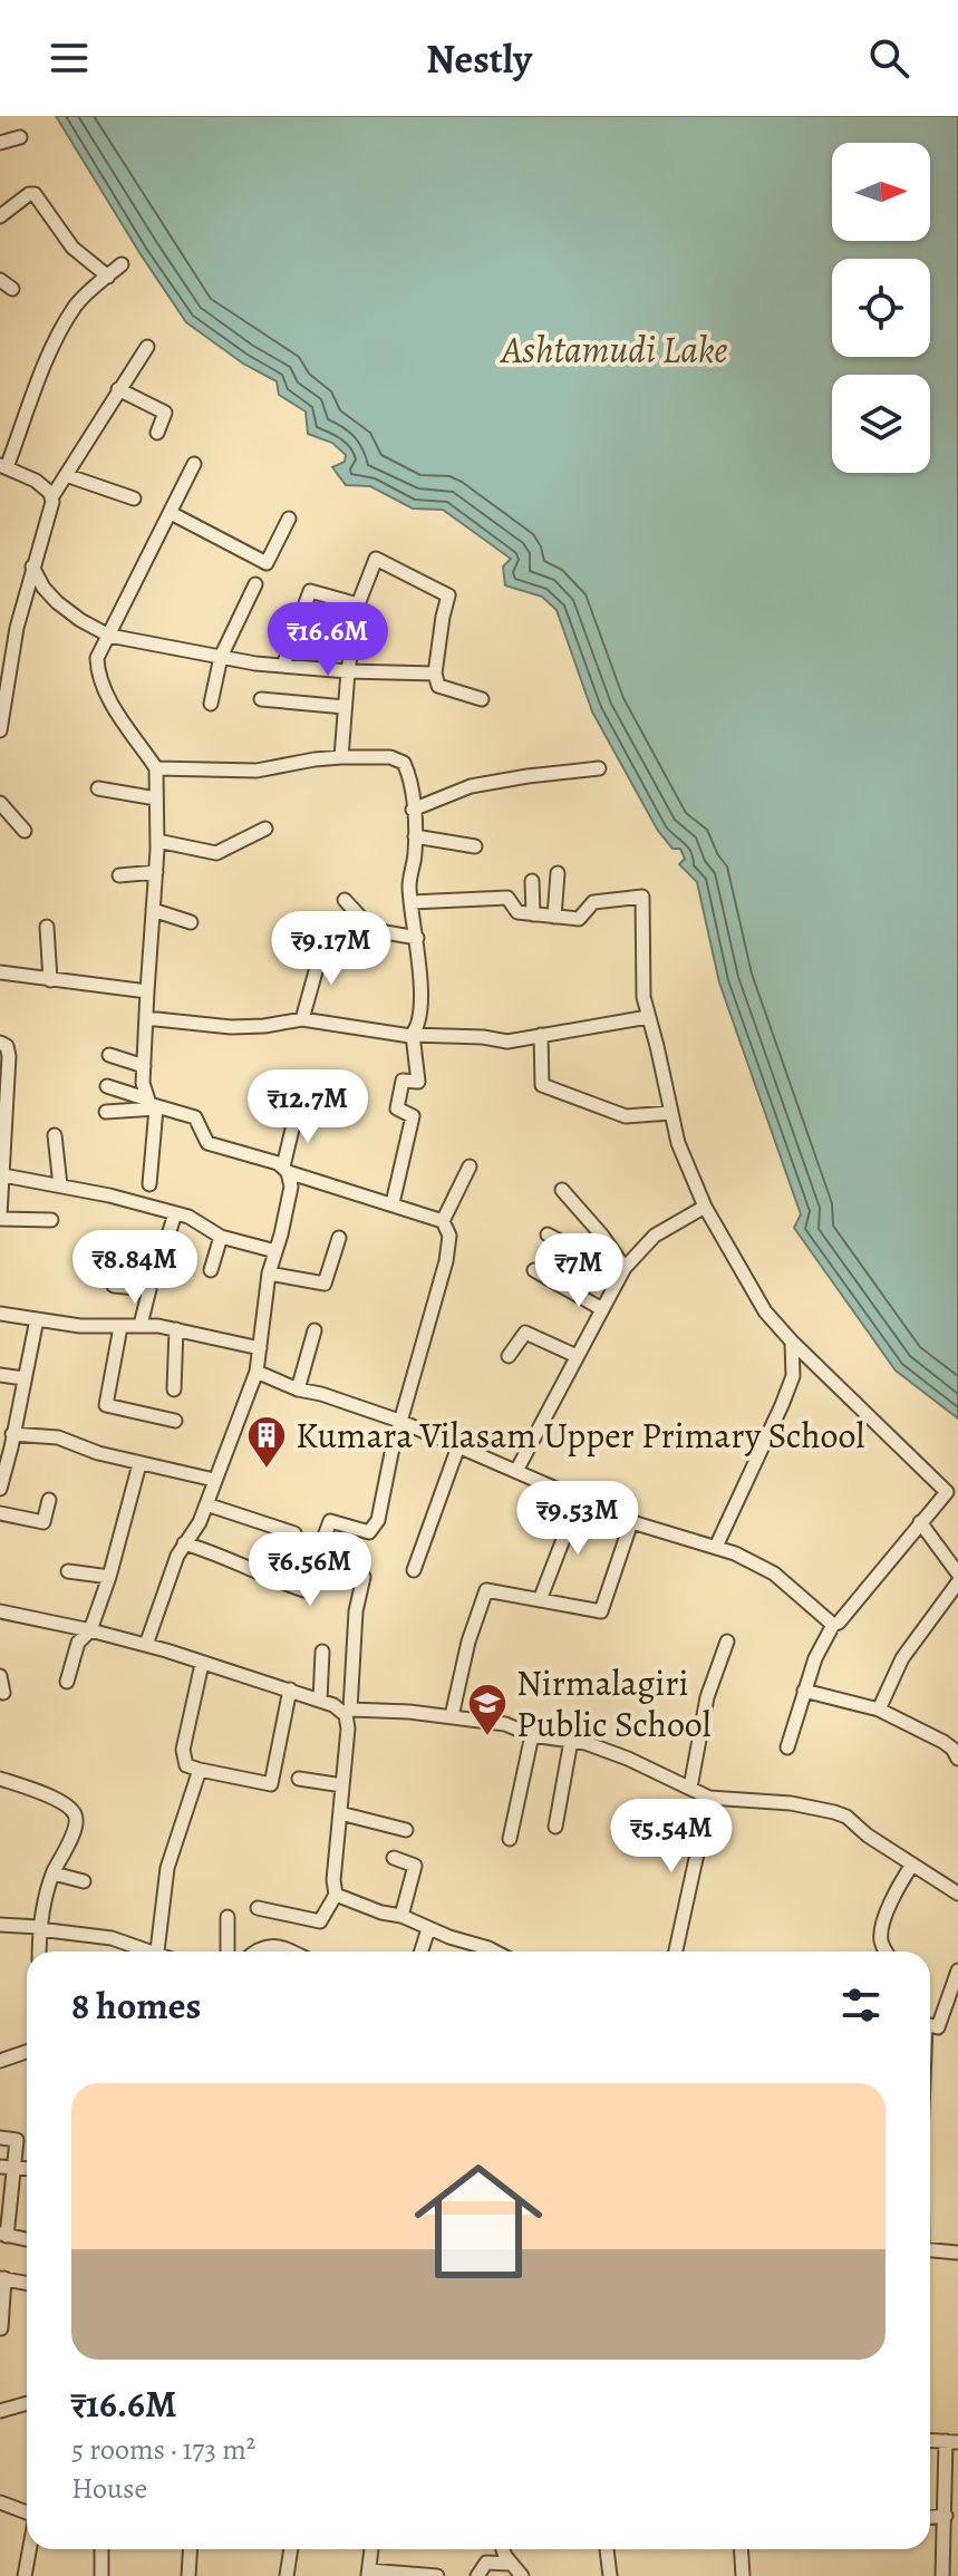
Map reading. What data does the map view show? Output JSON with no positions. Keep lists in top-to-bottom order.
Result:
{
  "water": ["Ashtamudi Lake"],
  "places": {
    "building": ["Kumara Vilasam Upper Primary School"],
    "school or university": ["Nirmalagiri Public School"]
  },
  "north": "right",
  "page": {
    "header": "Nestly",
    "price": [
      "₹16.6M",
      "₹9.17M",
      "₹12.7M",
      "₹8.84M",
      "₹7M",
      "₹9.53M",
      "₹6.56M",
      "₹5.54M"
    ],
    "heading": "8 homes",
    "list": [
      {
        "name": "₹16.6M",
        "note": "5 rooms · 173 m² · House"
      }
    ]
  }
}
